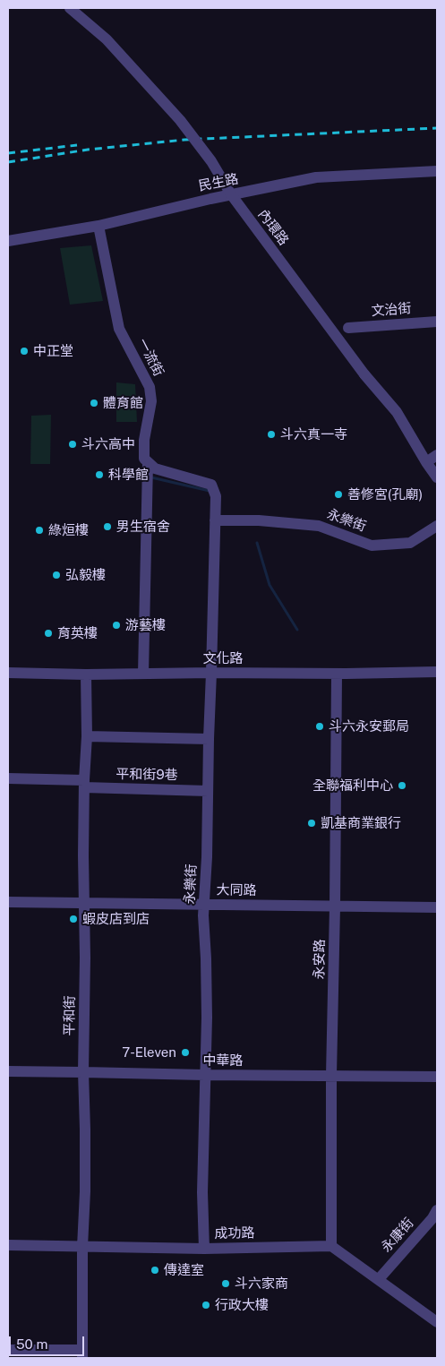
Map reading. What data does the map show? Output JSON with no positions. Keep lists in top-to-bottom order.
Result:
{
  "streets": {
    "street": [
      "民生路",
      "內環路",
      "文治街",
      "一流街",
      "永樂街",
      "文化路",
      "平和街9巷",
      "大同路",
      "永安路",
      "平和街",
      "中華路",
      "成功路",
      "永康街"
    ]
  },
  "crossings": [
    ["民生路", "一流街"],
    ["一流街", "永樂街"],
    ["一流街", "文化路"],
    ["永樂街", "文化路"],
    ["永樂街", "平和街9巷"],
    ["永樂街", "大同路"],
    ["永樂街", "中華路"],
    ["永樂街", "成功路"],
    ["文化路", "永安路"],
    ["文化路", "平和街"],
    ["平和街9巷", "平和街"],
    ["大同路", "永安路"],
    ["大同路", "平和街"],
    ["永安路", "中華路"],
    ["永安路", "成功路"],
    ["平和街", "中華路"],
    ["平和街", "成功路"]
  ],
  "places": [
    "中正堂",
    "體育館",
    "斗六真一寺",
    "斗六高中",
    "科學館",
    "善修宮(孔廟)",
    "男生宿舍",
    "綠烜樓",
    "弘毅樓",
    "游藝樓",
    "育英樓",
    "斗六永安郵局",
    "全聯福利中心",
    "凱基商業銀行",
    "蝦皮店到店",
    "7-Eleven",
    "傳達室",
    "斗六家商",
    "行政大樓"
  ],
  "scale_bar": "50 m"
}
